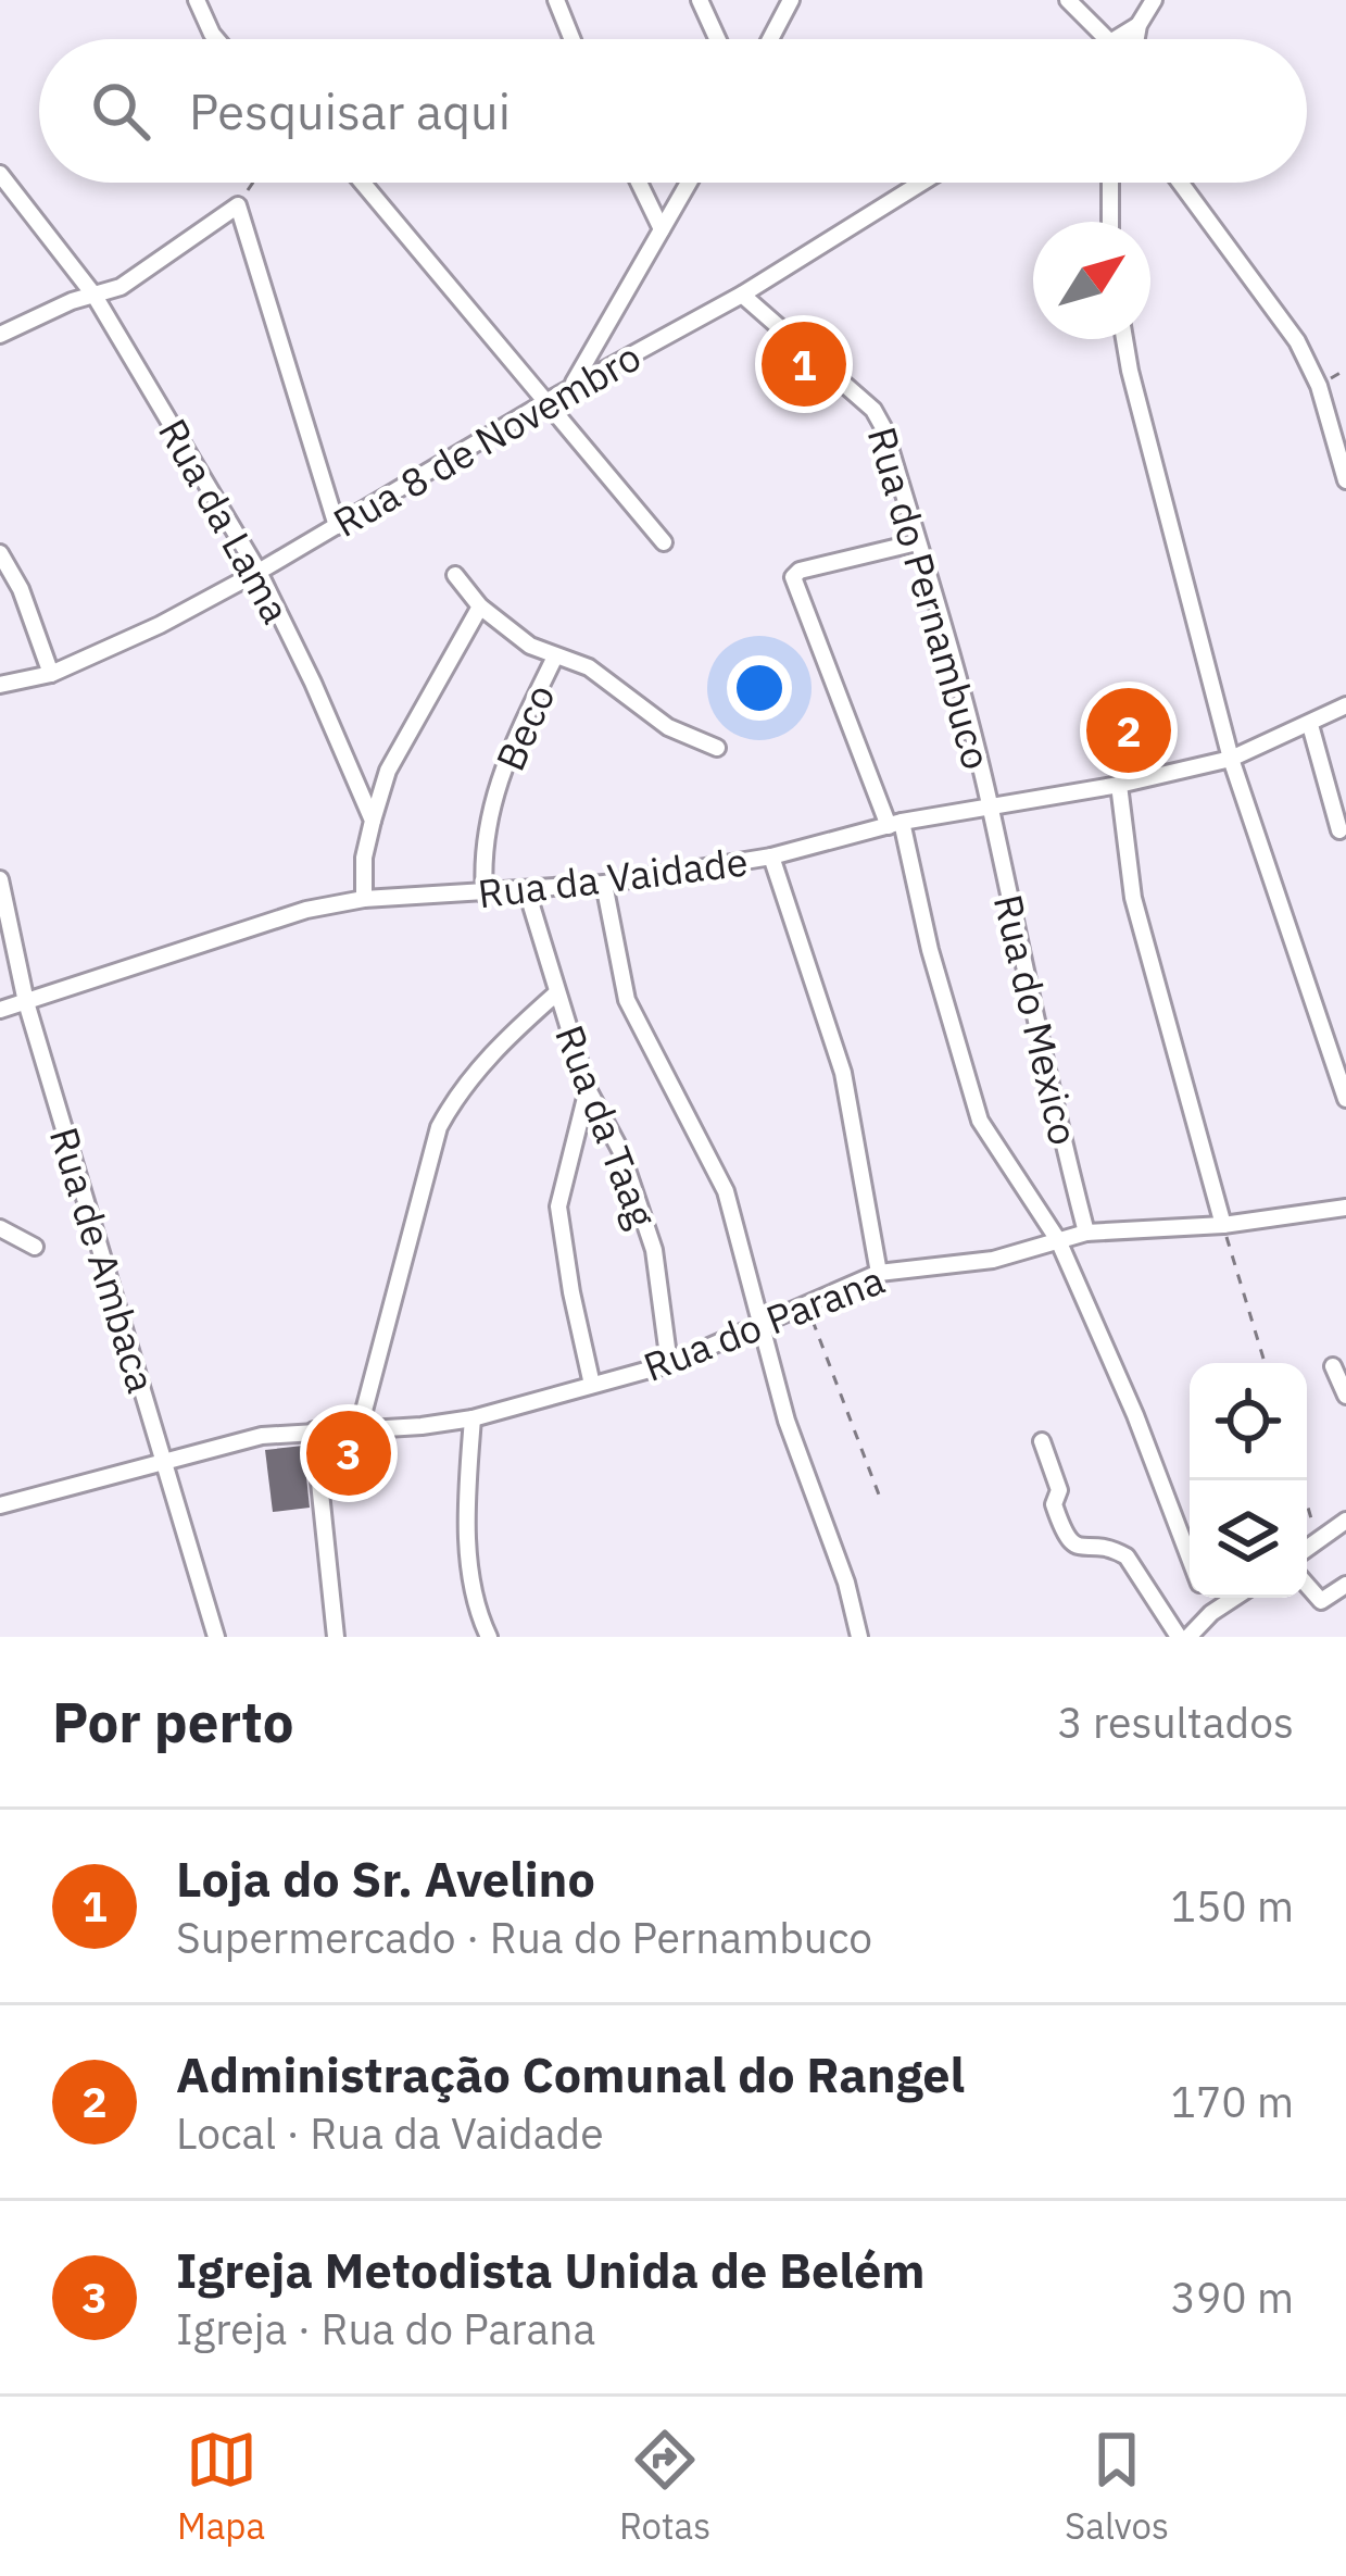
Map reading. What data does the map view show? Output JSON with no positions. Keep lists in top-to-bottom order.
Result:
{
  "streets": {
    "street": [
      "Rua 8 de Novembro",
      "Rua da Lama",
      "Rua do Pernambuco",
      "Beco",
      "Rua da Vaidade",
      "Rua do Mexico",
      "Rua da Taag",
      "Rua de Ambaca",
      "Rua do Parana"
    ]
  },
  "crossings": [
    ["Rua 8 de Novembro", "Rua da Lama"],
    ["Rua 8 de Novembro", "Rua do Pernambuco"],
    ["Rua do Pernambuco", "Rua da Vaidade"],
    ["Rua do Pernambuco", "Rua do Mexico"],
    ["Beco", "Rua da Vaidade"],
    ["Rua da Vaidade", "Rua do Mexico"],
    ["Rua da Vaidade", "Rua da Taag"],
    ["Rua da Vaidade", "Rua de Ambaca"],
    ["Rua do Mexico", "Rua do Parana"],
    ["Rua da Taag", "Rua do Parana"],
    ["Rua de Ambaca", "Rua do Parana"]
  ],
  "north": "top right",
  "page": {
    "search": "Pesquisar aqui",
    "pins": ["1", "2", "3"],
    "heading": ["Por perto", "3 resultados"],
    "list": [
      {
        "mark": "1",
        "name": "Loja do Sr. Avelino",
        "note": "Supermercado · Rua do Pernambuco",
        "value": "150 m"
      },
      {
        "mark": "2",
        "name": "Administração Comunal do Rangel",
        "note": "Local · Rua da Vaidade",
        "value": "170 m"
      },
      {
        "mark": "3",
        "name": "Igreja Metodista Unida de Belém",
        "note": "Igreja · Rua do Parana",
        "value": "390 m"
      }
    ],
    "nav": ["Mapa", "Rotas", "Salvos"]
  }
}
